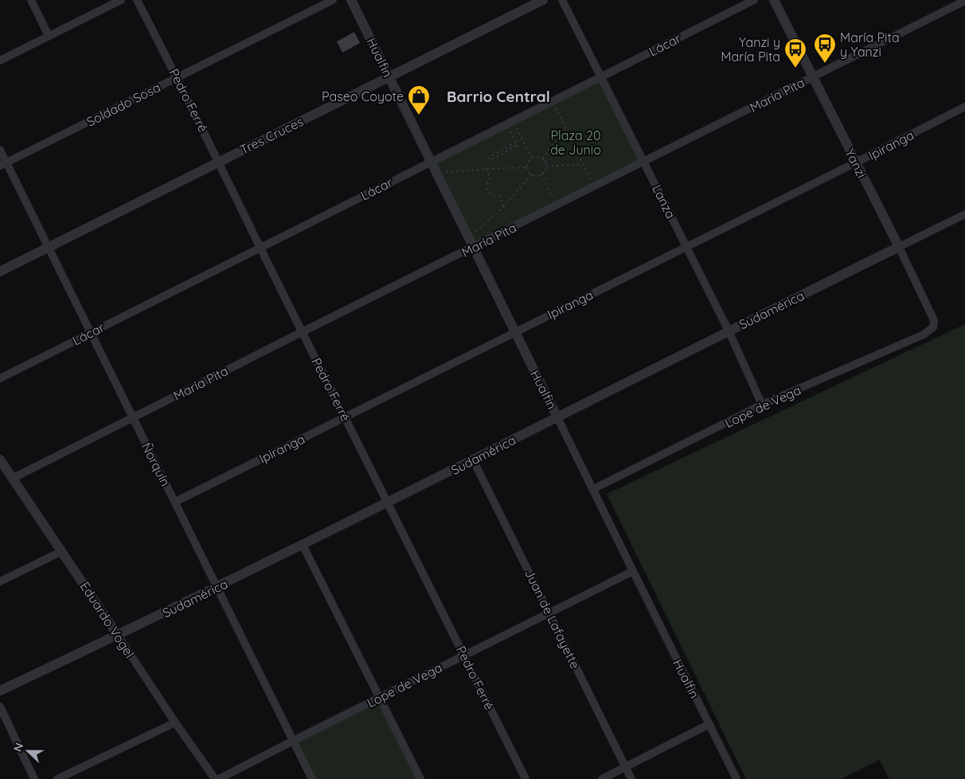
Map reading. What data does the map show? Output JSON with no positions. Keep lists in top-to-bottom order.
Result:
{
  "streets": {
    "street": [
      "Lácar",
      "Hualfin",
      "María Pita",
      "Pedro Ferré",
      "Soldado Sosa",
      "Tres Cruces",
      "Ipiranga",
      "Yanzi",
      "Lanza",
      "Sudamérica",
      "Lope de Vega",
      "Ñorquín",
      "Juan de Lafayette",
      "Eduardo Vogel"
    ]
  },
  "crossings": [
    ["Lácar", "Hualfin"],
    ["Lácar", "Pedro Ferré"],
    ["Lácar", "Lanza"],
    ["Lácar", "Ñorquín"],
    ["Hualfin", "María Pita"],
    ["Hualfin", "Tres Cruces"],
    ["Hualfin", "Ipiranga"],
    ["Hualfin", "Sudamérica"],
    ["Hualfin", "Lope de Vega"],
    ["María Pita", "Pedro Ferré"],
    ["María Pita", "Yanzi"],
    ["María Pita", "Lanza"],
    ["María Pita", "Ñorquín"],
    ["María Pita", "Eduardo Vogel"],
    ["Pedro Ferré", "Soldado Sosa"],
    ["Pedro Ferré", "Tres Cruces"],
    ["Pedro Ferré", "Ipiranga"],
    ["Pedro Ferré", "Sudamérica"],
    ["Pedro Ferré", "Lope de Vega"],
    ["Soldado Sosa", "Ñorquín"],
    ["Tres Cruces", "Ñorquín"],
    ["Ipiranga", "Yanzi"],
    ["Ipiranga", "Lanza"],
    ["Ipiranga", "Ñorquín"],
    ["Yanzi", "Sudamérica"],
    ["Yanzi", "Lope de Vega"],
    ["Lanza", "Sudamérica"],
    ["Lanza", "Lope de Vega"],
    ["Sudamérica", "Ñorquín"],
    ["Sudamérica", "Juan de Lafayette"],
    ["Sudamérica", "Eduardo Vogel"],
    ["Lope de Vega", "Ñorquín"],
    ["Lope de Vega", "Juan de Lafayette"]
  ],
  "districts": ["Barrio Central"],
  "parks": ["Plaza 20 de Junio"],
  "places": {
    "bus stop": ["María Pita y Yanzi", "Yanzi y María Pita"],
    "shop": ["Paseo Coyote"]
  },
  "north": "left"
}
